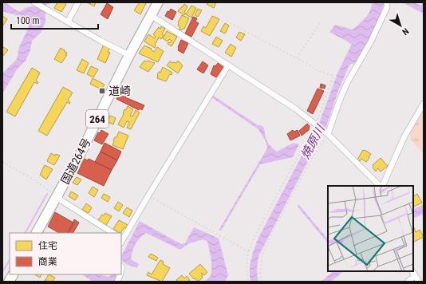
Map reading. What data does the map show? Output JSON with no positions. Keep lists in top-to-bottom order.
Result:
{
  "streets": {
    "highway": ["264", "国道264号"]
  },
  "water": ["焼原川"],
  "places": {
    "transit": ["道崎"]
  },
  "legend": ["住宅", "商業"],
  "scale_bar": "100 m",
  "north": "bottom right"
}
